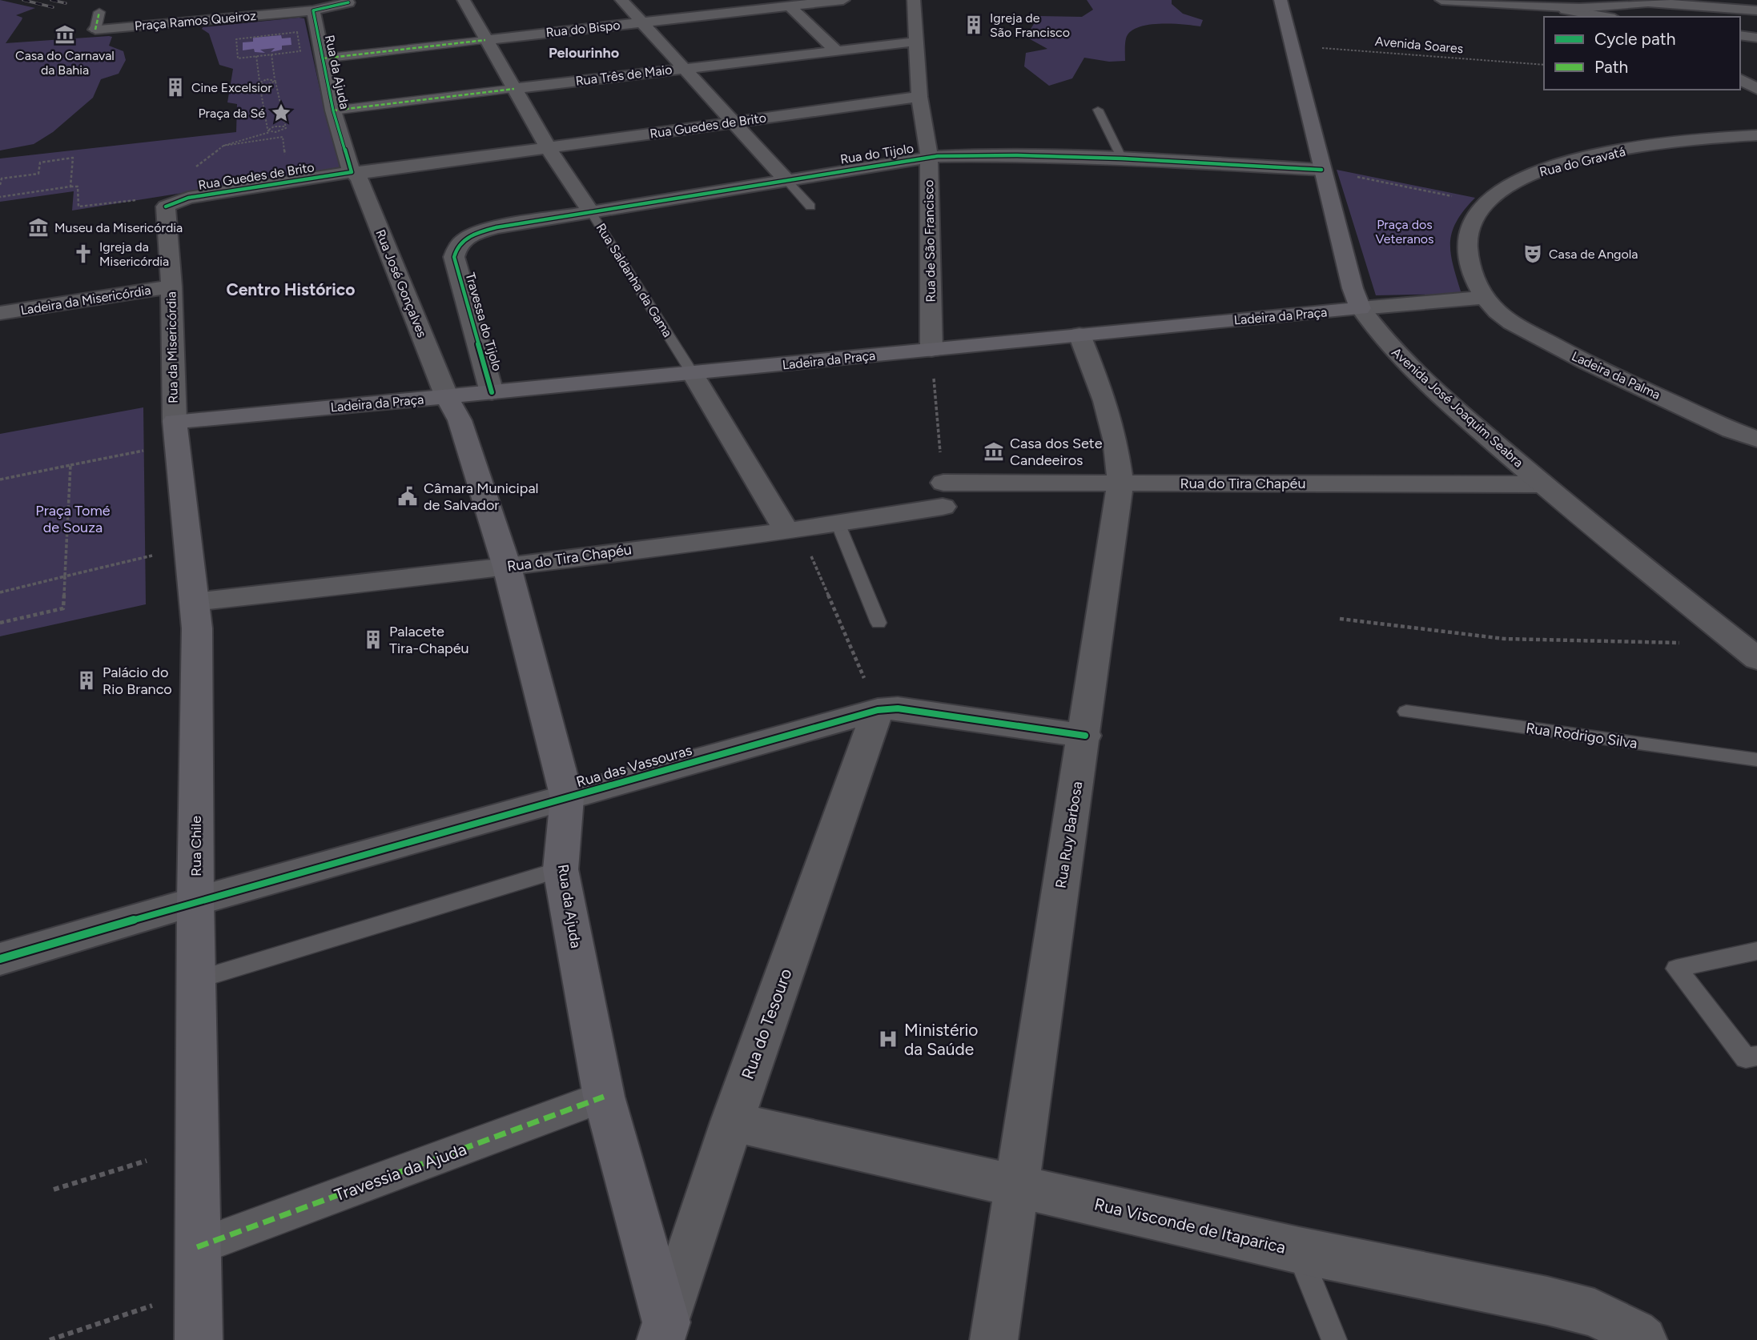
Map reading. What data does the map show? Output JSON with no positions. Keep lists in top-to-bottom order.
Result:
{
  "streets": {
    "main road": [
      "Rua da Ajuda",
      "Ladeira da Praça",
      "Avenida José Joaquim Seabra",
      "Rua Chile"
    ],
    "street": [
      "Praça Ramos Queiroz",
      "Rua do Bispo",
      "Rua Três de Maio",
      "Rua Guedes de Brito",
      "Rua do Tijolo",
      "Rua do Gravatá",
      "Rua de São Francisco",
      "Rua Saldanha da Gama",
      "Rua José Gonçalves",
      "Ladeira da Misericórdia",
      "Travessa do Tijolo",
      "Rua da Misericórdia",
      "Ladeira da Palma",
      "Rua do Tira Chapéu",
      "Rua das Vassouras",
      "Rua Ruy Barbosa",
      "Rua do Tesouro",
      "Travessia da Ajuda",
      "Rua Visconde de Itaparica"
    ],
    "lane": ["Rua Rodrigo Silva"],
    "path": ["Avenida Soares"]
  },
  "crossings": [
    ["Praça Ramos Queiroz", "Rua da Ajuda"],
    ["Rua do Bispo", "Rua da Ajuda"],
    ["Rua do Bispo", "Rua Saldanha da Gama"],
    ["Avenida Soares", "Avenida José Joaquim Seabra"],
    ["Rua da Ajuda", "Rua Três de Maio"],
    ["Rua da Ajuda", "Rua Guedes de Brito"],
    ["Rua da Ajuda", "Rua José Gonçalves"],
    ["Rua da Ajuda", "Ladeira da Praça"],
    ["Rua da Ajuda", "Rua do Tira Chapéu"],
    ["Rua da Ajuda", "Rua das Vassouras"],
    ["Rua da Ajuda", "Rua do Tesouro"],
    ["Rua da Ajuda", "Travessia da Ajuda"],
    ["Rua Três de Maio", "Rua de São Francisco"],
    ["Rua Três de Maio", "Rua Saldanha da Gama"],
    ["Rua Guedes de Brito", "Rua de São Francisco"],
    ["Rua Guedes de Brito", "Rua Saldanha da Gama"],
    ["Rua Guedes de Brito", "Rua José Gonçalves"],
    ["Rua Guedes de Brito", "Rua da Misericórdia"],
    ["Rua do Tijolo", "Rua de São Francisco"],
    ["Rua do Tijolo", "Rua Saldanha da Gama"],
    ["Rua do Tijolo", "Travessa do Tijolo"],
    ["Rua do Tijolo", "Avenida José Joaquim Seabra"],
    ["Rua do Gravatá", "Ladeira da Praça"],
    ["Rua do Gravatá", "Ladeira da Palma"],
    ["Rua de São Francisco", "Ladeira da Praça"],
    ["Rua Saldanha da Gama", "Ladeira da Praça"],
    ["Rua Saldanha da Gama", "Rua do Tira Chapéu"],
    ["Rua José Gonçalves", "Ladeira da Praça"],
    ["Ladeira da Misericórdia", "Rua da Misericórdia"],
    ["Ladeira da Praça", "Travessa do Tijolo"],
    ["Ladeira da Praça", "Rua da Misericórdia"],
    ["Ladeira da Praça", "Ladeira da Palma"],
    ["Ladeira da Praça", "Avenida José Joaquim Seabra"],
    ["Ladeira da Praça", "Rua Ruy Barbosa"],
    ["Ladeira da Praça", "Rua Chile"],
    ["Rua da Misericórdia", "Rua Chile"],
    ["Avenida José Joaquim Seabra", "Rua do Tira Chapéu"],
    ["Rua do Tira Chapéu", "Rua Ruy Barbosa"],
    ["Rua do Tira Chapéu", "Rua Chile"],
    ["Rua das Vassouras", "Rua Ruy Barbosa"],
    ["Rua das Vassouras", "Rua Chile"],
    ["Rua das Vassouras", "Rua do Tesouro"],
    ["Rua Ruy Barbosa", "Rua Visconde de Itaparica"],
    ["Rua Chile", "Travessia da Ajuda"],
    ["Rua do Tesouro", "Rua Visconde de Itaparica"]
  ],
  "districts": ["Pelourinho", "Centro Histórico"],
  "parks": ["Praça dos Veteranos", "Praça Tomé de Souza"],
  "places": {
    "building": [
      "Igreja de São Francisco",
      "Cine Excelsior",
      "Palacete Tira-Chapéu",
      "Palácio do Rio Branco"
    ],
    "museum": ["Casa do Carnaval da Bahia", "Museu da Misericórdia", "Casa dos Sete Candeeiros"],
    "place": ["Praça da Sé"],
    "church": ["Igreja da Misericórdia"],
    "theatre": ["Casa de Angola"],
    "public building": ["Câmara Municipal de Salvador"],
    "hospital": ["Ministério da Saúde"]
  },
  "legend": ["Cycle path", "Path"]
}
